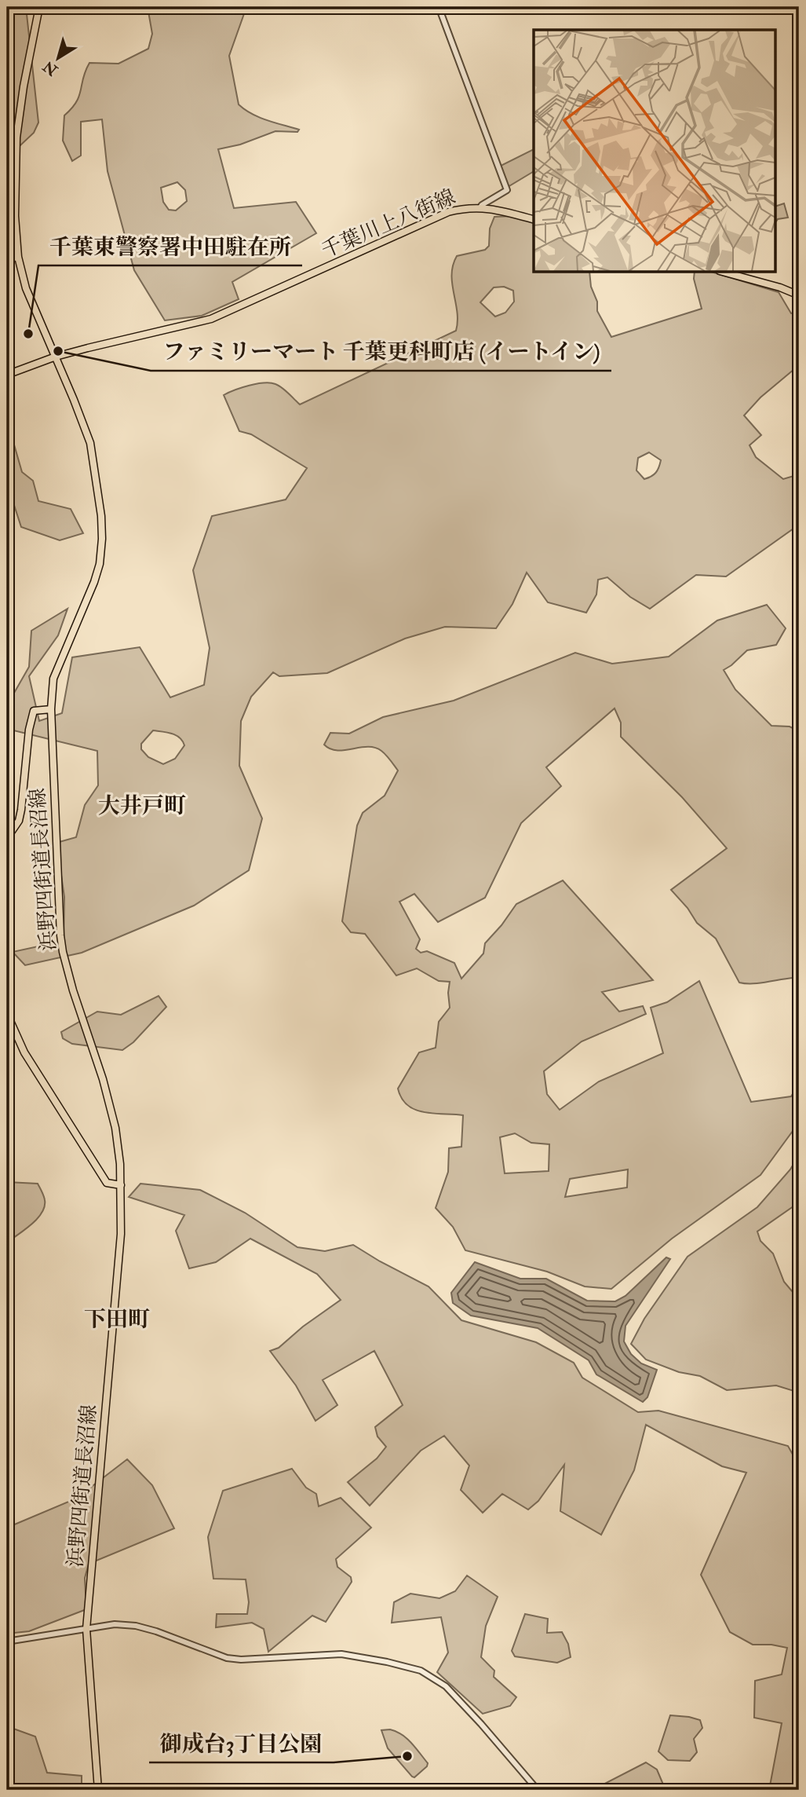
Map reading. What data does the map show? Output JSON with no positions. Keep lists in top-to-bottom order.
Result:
{
  "streets": {
    "main road": ["千葉川上八街線", "浜野四街道長沼線"]
  },
  "crossings": [
    ["千葉川上八街線", "浜野四街道長沼線"]
  ],
  "districts": ["大井戸町", "下田町"],
  "places": ["千葉東警察署中田駐在所", "ファミリーマート 千葉更科町店 (イートイン)", "御成台3丁目公園"],
  "north": "bottom left"
}
